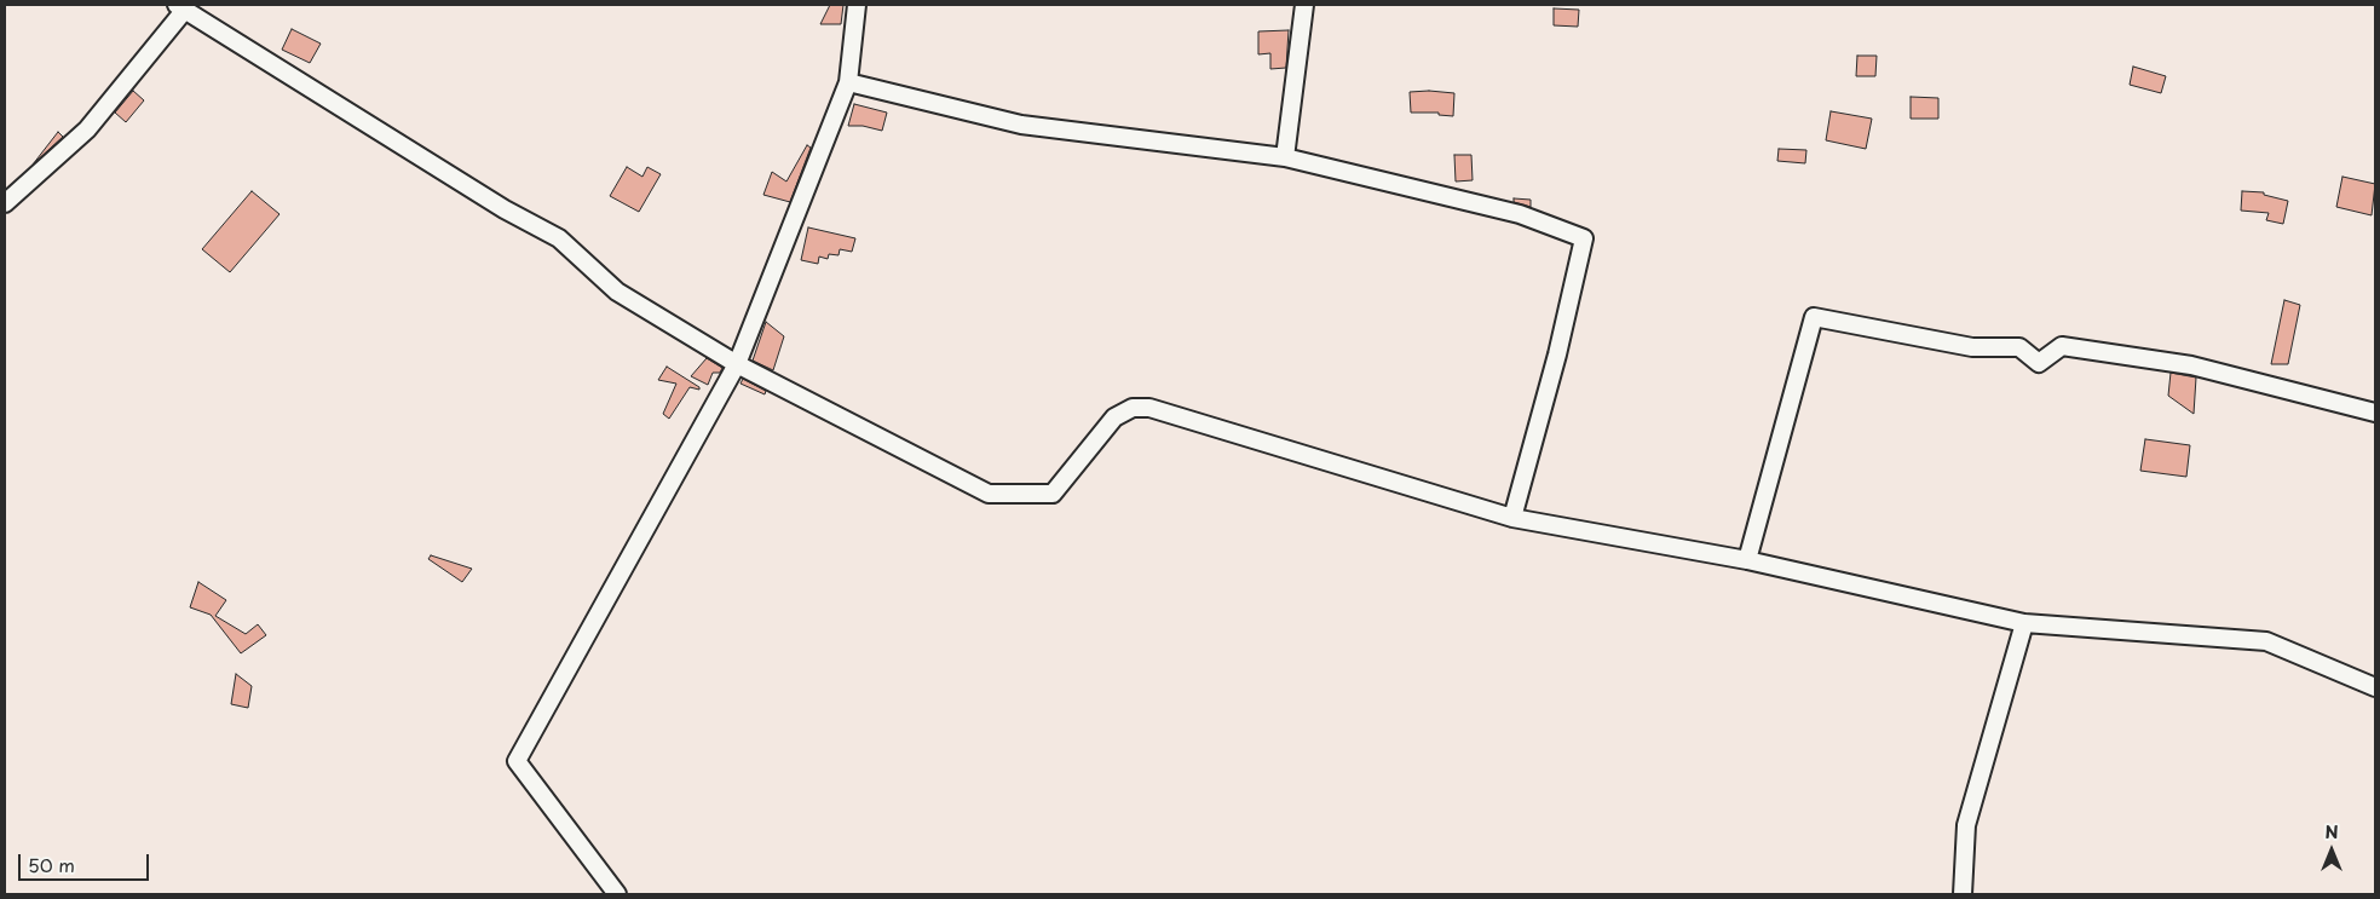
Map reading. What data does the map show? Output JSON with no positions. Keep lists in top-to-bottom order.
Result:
{
  "scale_bar": "50 m",
  "north": "top"
}
